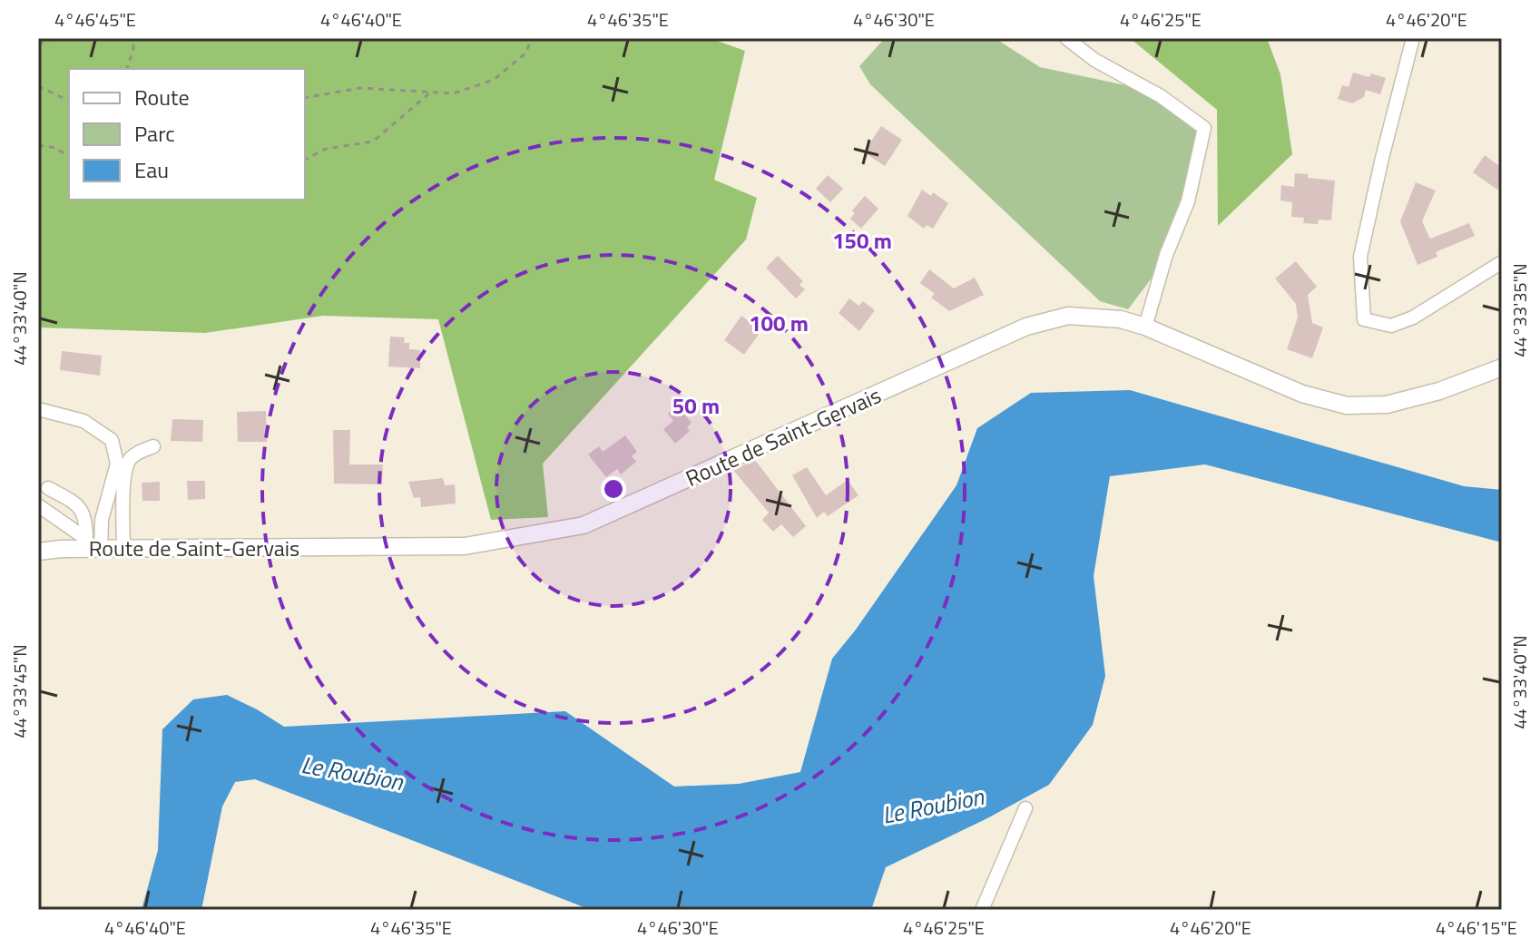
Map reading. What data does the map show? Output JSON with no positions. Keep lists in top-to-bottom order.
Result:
{
  "streets": {
    "street": ["Route de Saint-Gervais"]
  },
  "water": ["Le Roubion"],
  "legend": ["Route", "Parc", "Eau"],
  "coordinates": [
    "4°46'45\"E",
    "4°46'40\"E",
    "4°46'35\"E",
    "4°46'30\"E",
    "4°46'25\"E",
    "4°46'20\"E",
    "44°33'35\"N",
    "44°33'40\"N",
    "44°33'45\"N",
    "4°46'15\"E"
  ],
  "rings": ["150 m", "100 m", "50 m"]
}
